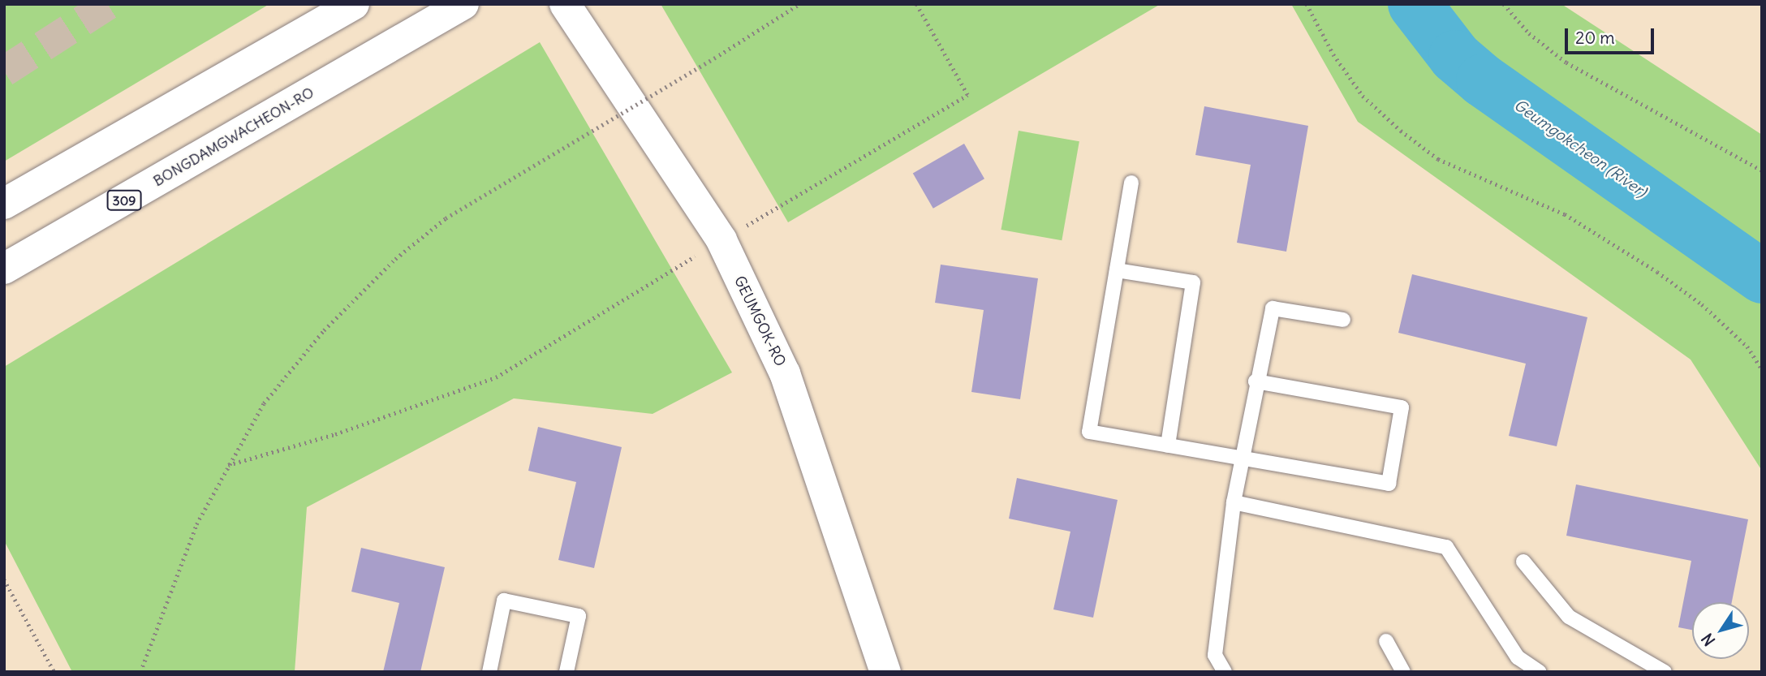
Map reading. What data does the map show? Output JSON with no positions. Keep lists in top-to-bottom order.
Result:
{
  "streets": {
    "main road": ["BONGDAMGWACHEON-RO", "309", "GEUMGOK-RO"]
  },
  "water": ["Geumgokcheon (River)"],
  "scale_bar": "20 m",
  "north": "bottom left"
}
